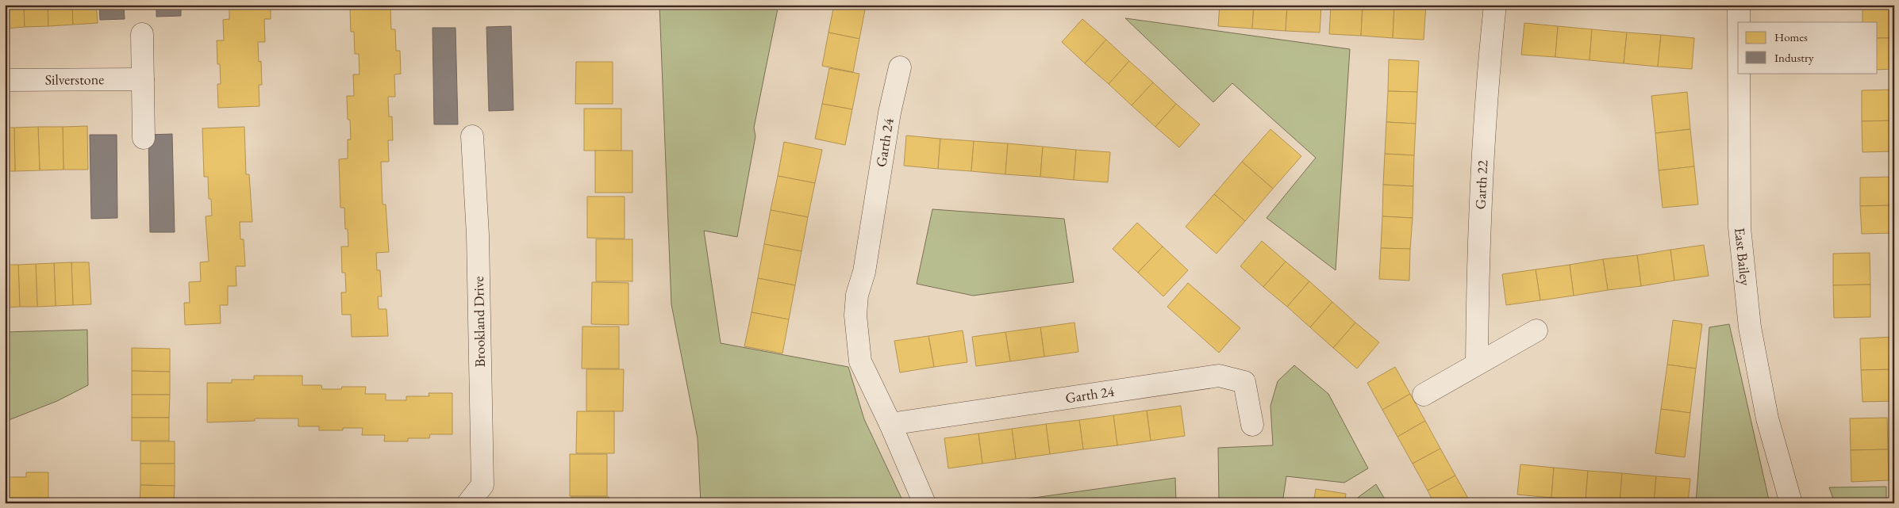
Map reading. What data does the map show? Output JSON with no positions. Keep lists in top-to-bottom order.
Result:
{
  "streets": {
    "street": [
      "Silverstone",
      "Garth 24",
      "Garth 22",
      "East Bailey",
      "Brookland Drive"
    ]
  },
  "legend": ["Homes", "Industry"]
}
